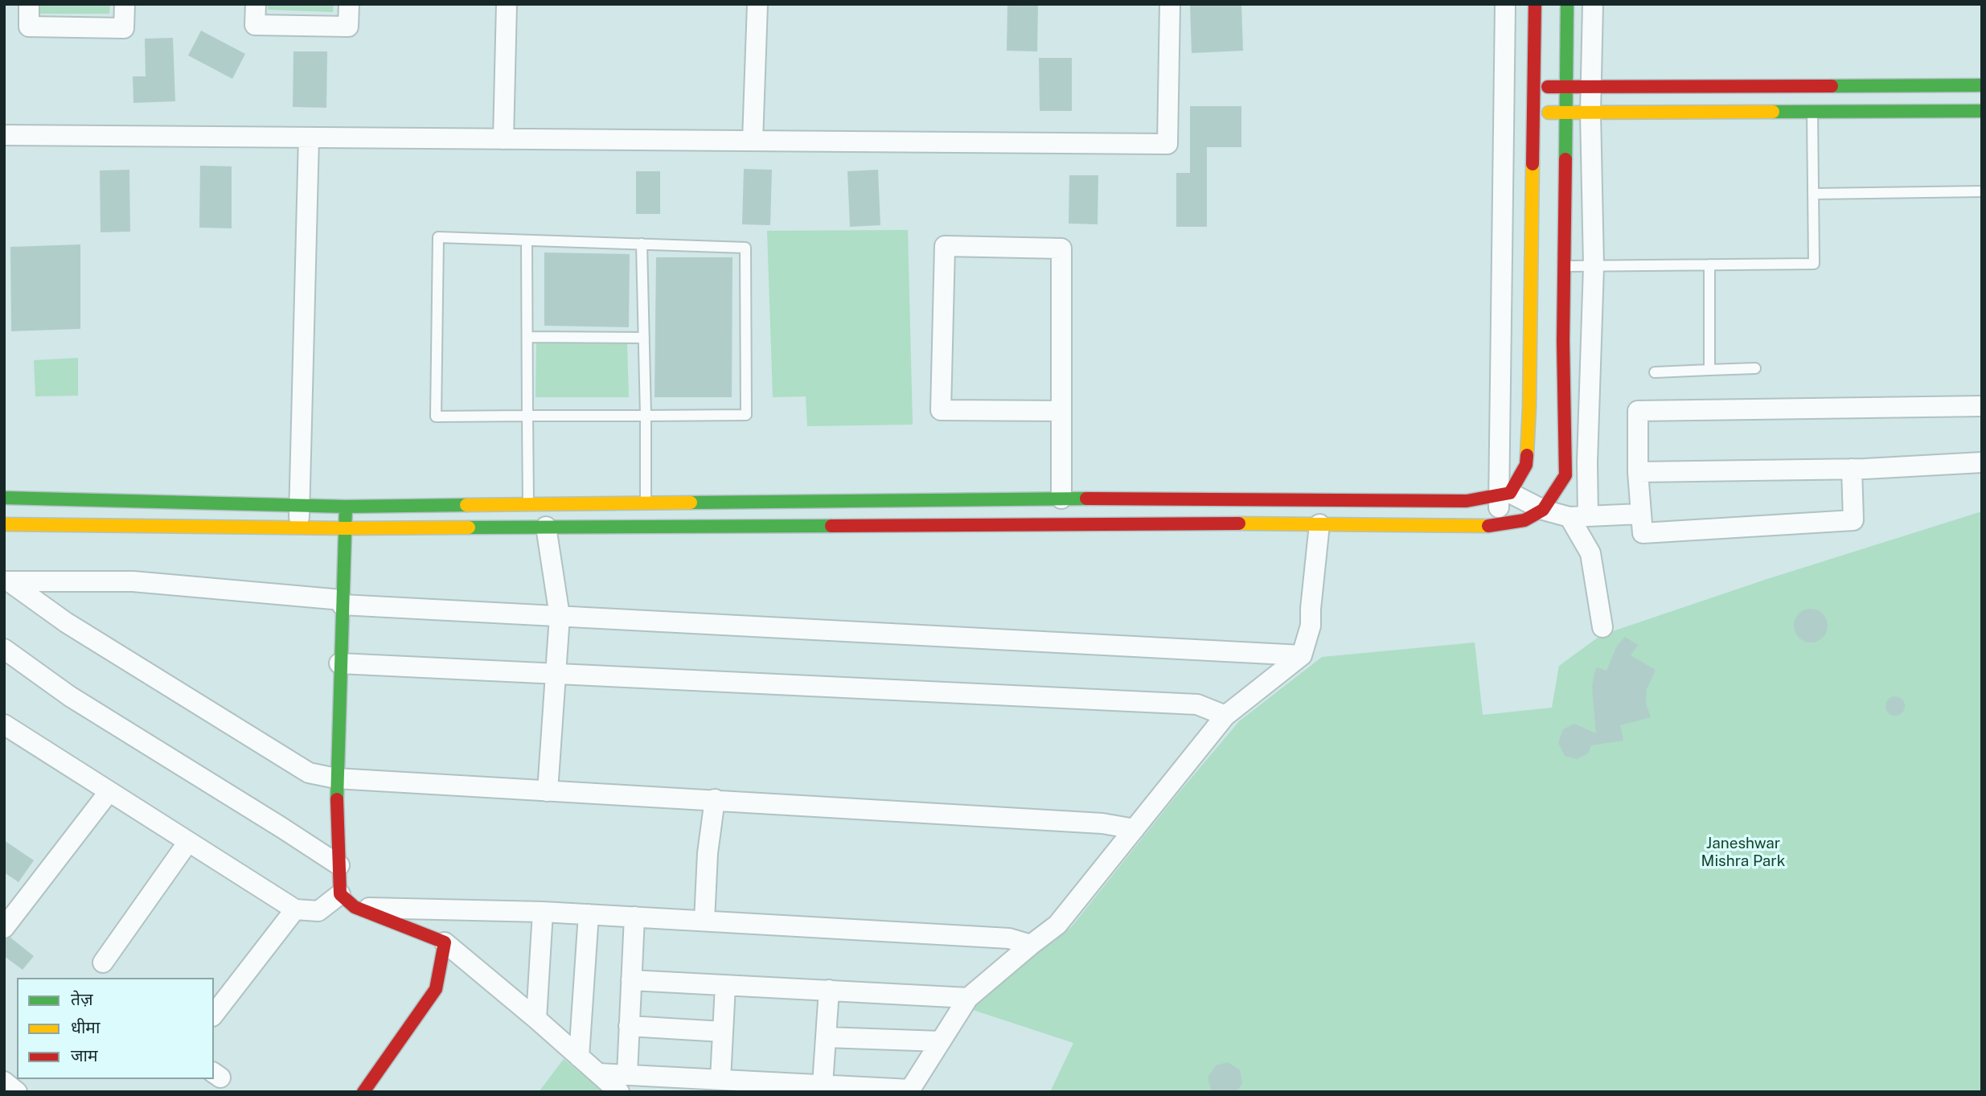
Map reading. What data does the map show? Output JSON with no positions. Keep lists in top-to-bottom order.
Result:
{
  "parks": ["Janeshwar Mishra Park"],
  "legend": ["तेज़", "धीमा", "जाम"]
}
